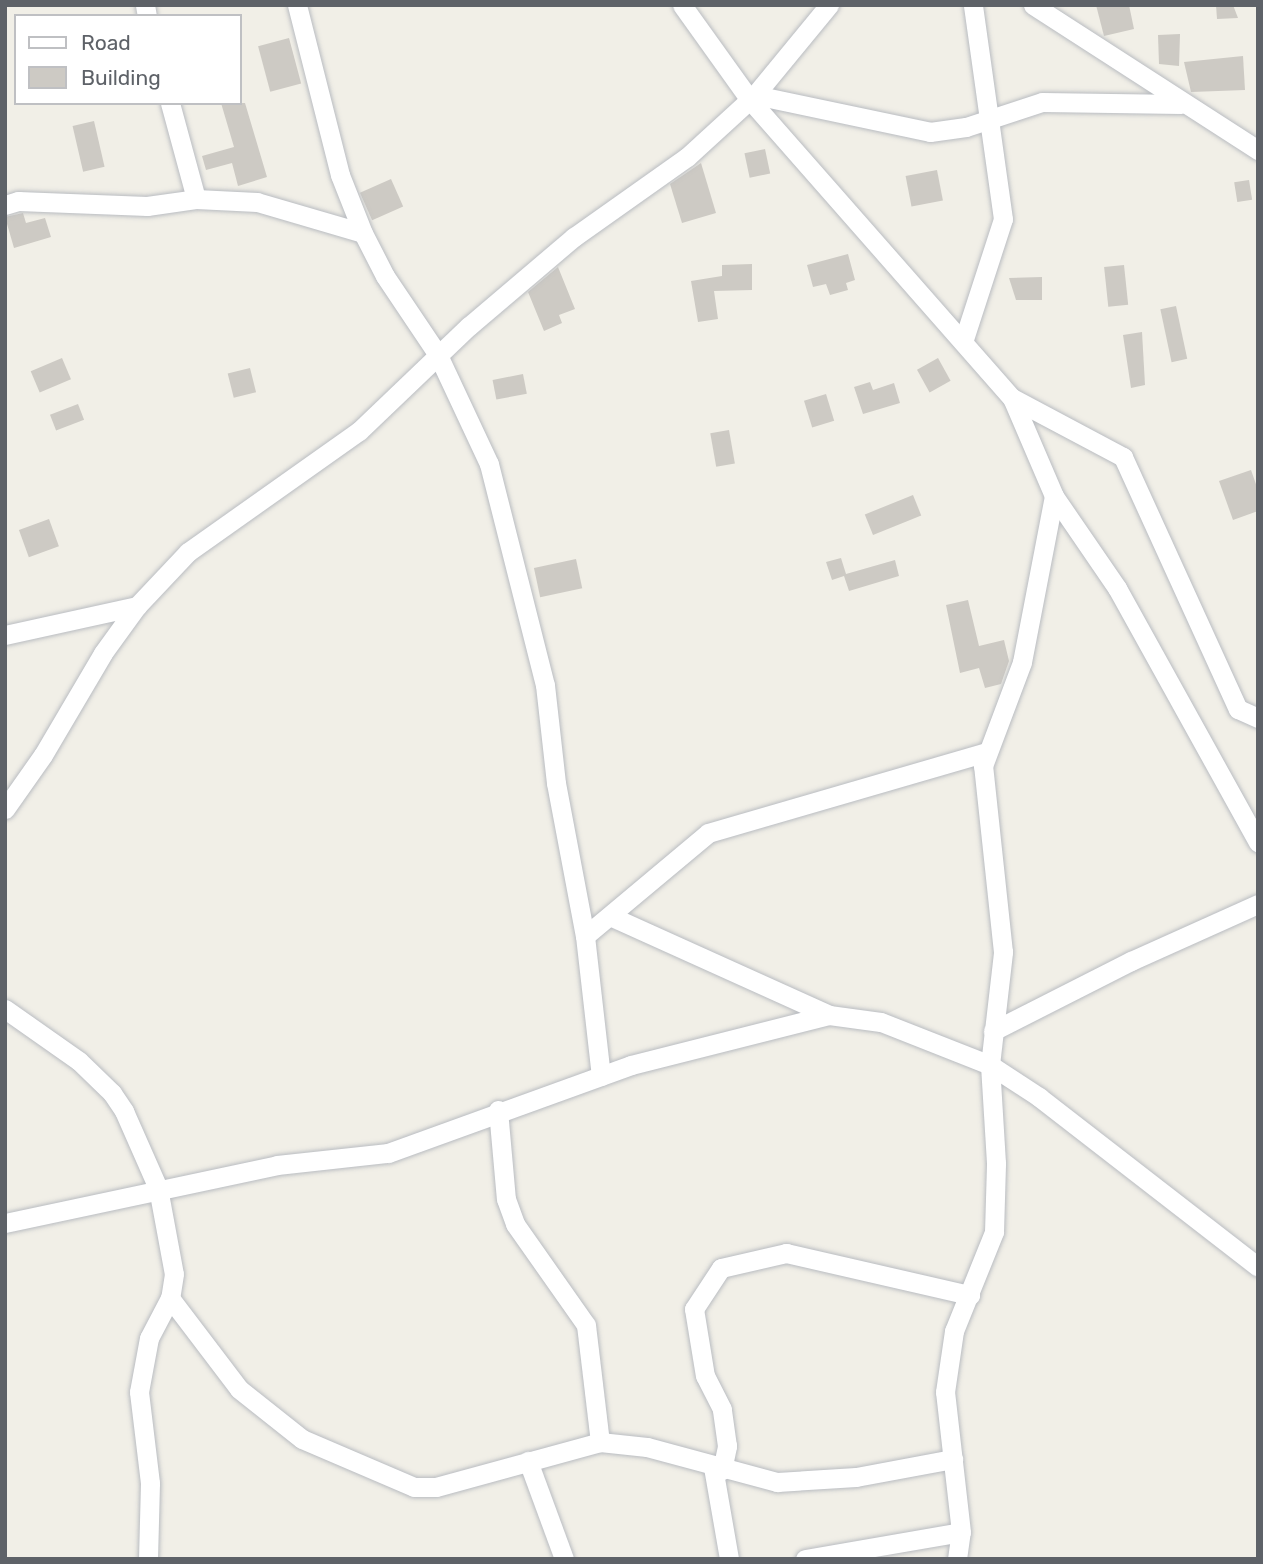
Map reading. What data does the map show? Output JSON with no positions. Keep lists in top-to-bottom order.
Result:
{
  "legend": ["Road", "Building"]
}
